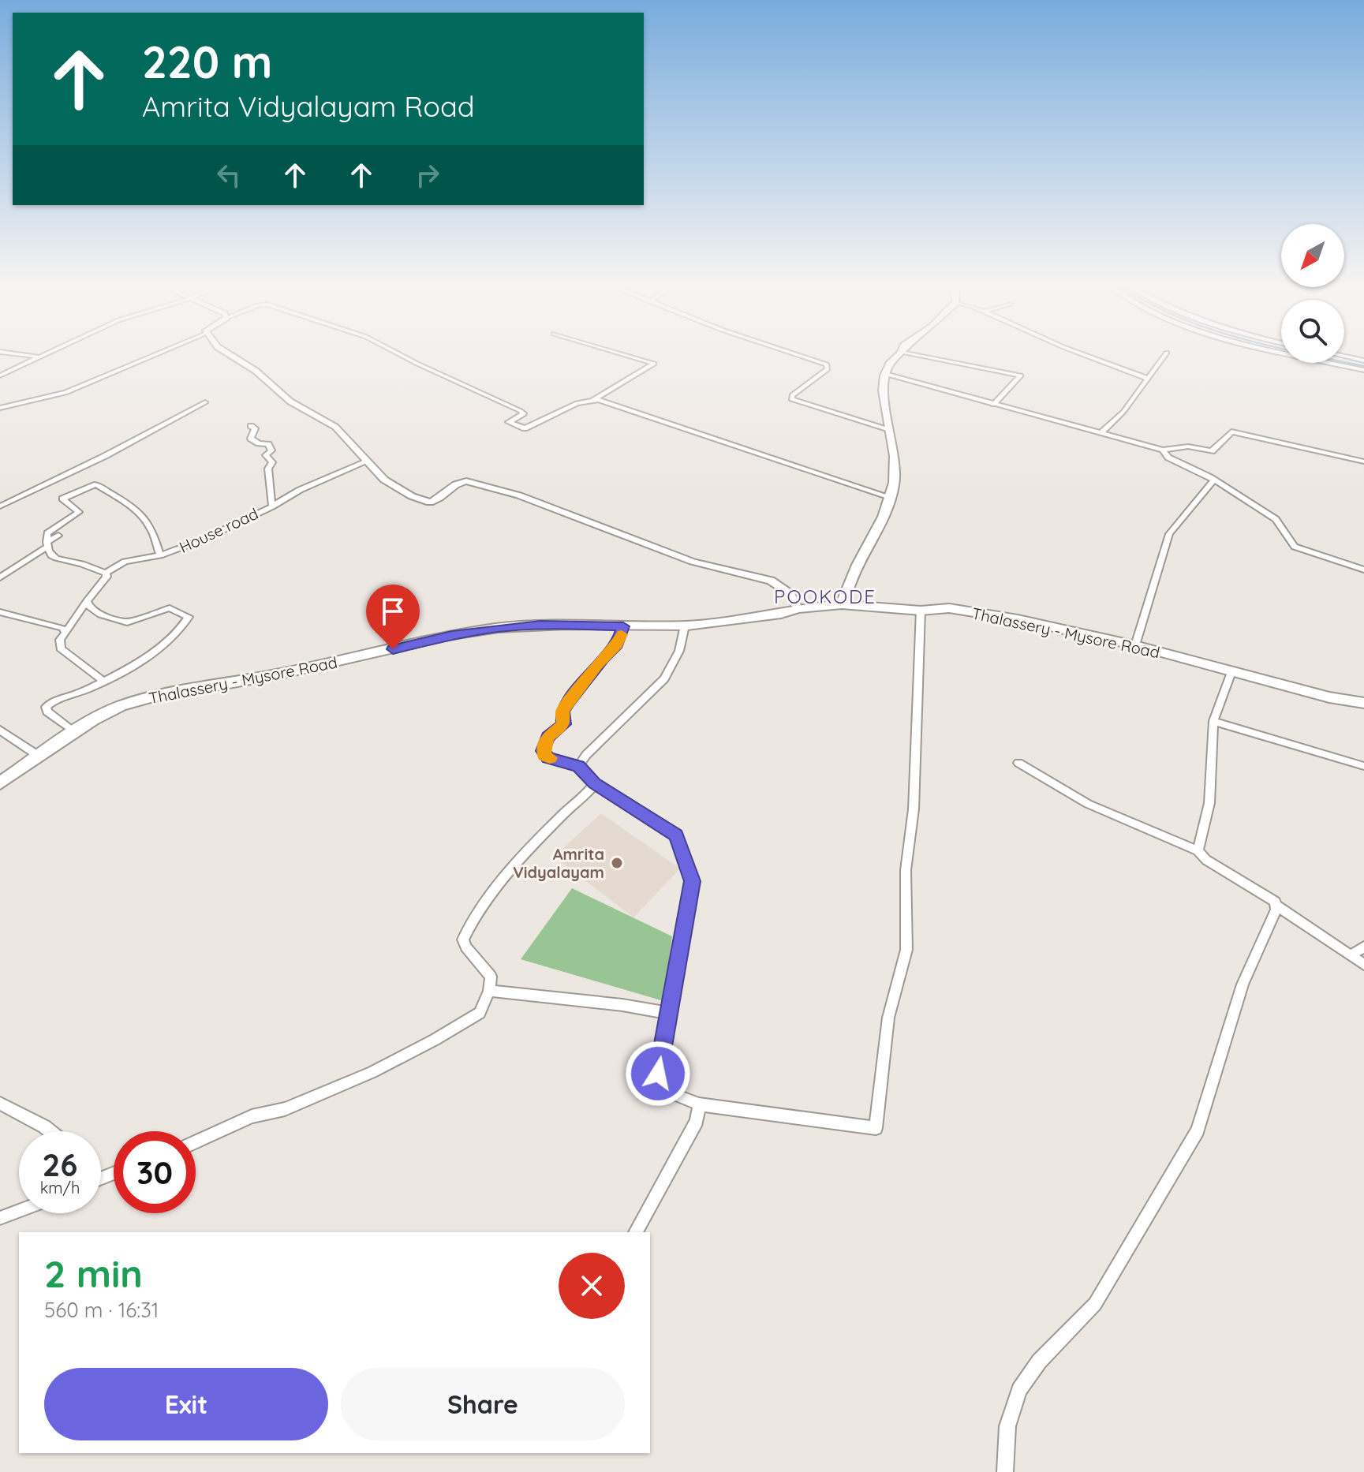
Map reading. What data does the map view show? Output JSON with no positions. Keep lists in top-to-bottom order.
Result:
{
  "streets": {
    "main road": ["Thalassery - Mysore Road"],
    "street": ["House road"]
  },
  "districts": ["POOKODE"],
  "places": ["Amrita Vidyalayam"],
  "north": "bottom left",
  "page": {
    "turn": ["220 m", "Amrita Vidyalayam Road"],
    "speed": "26 km/h",
    "limit": "30",
    "heading": ["2 min", "560 m · 16:31"],
    "buttons": ["Exit", "Share"]
  }
}
